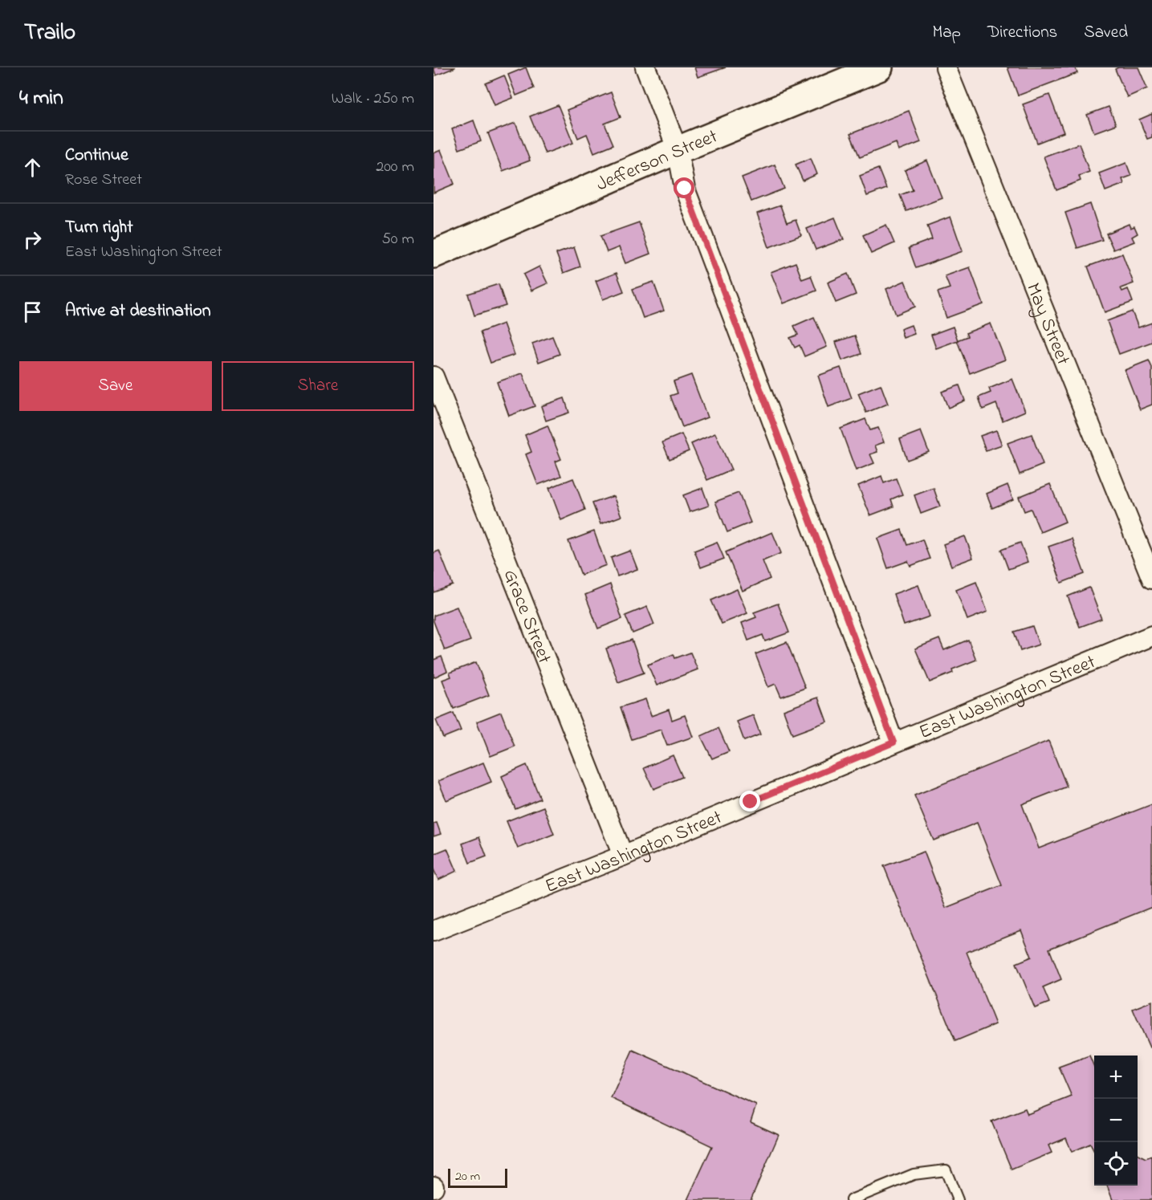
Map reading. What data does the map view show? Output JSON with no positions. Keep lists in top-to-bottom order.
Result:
{
  "streets": {
    "street": [
      "Jefferson Street",
      "May Street",
      "Grace Street",
      "East Washington Street"
    ]
  },
  "crossings": [
    ["Grace Street", "East Washington Street"]
  ],
  "scale_bar": "20 m",
  "page": {
    "header": "Trailo",
    "nav": ["Map", "Directions", "Saved"],
    "heading": ["4 min", "Walk · 250 m"],
    "list": [
      ["Continue", "Rose Street", "200 m"],
      ["Turn right", "East Washington Street", "50 m"],
      "Arrive at destination"
    ],
    "buttons": ["Save", "Share"],
    "map_buttons": ["+", "−"],
    "scale": "20 m"
  }
}
